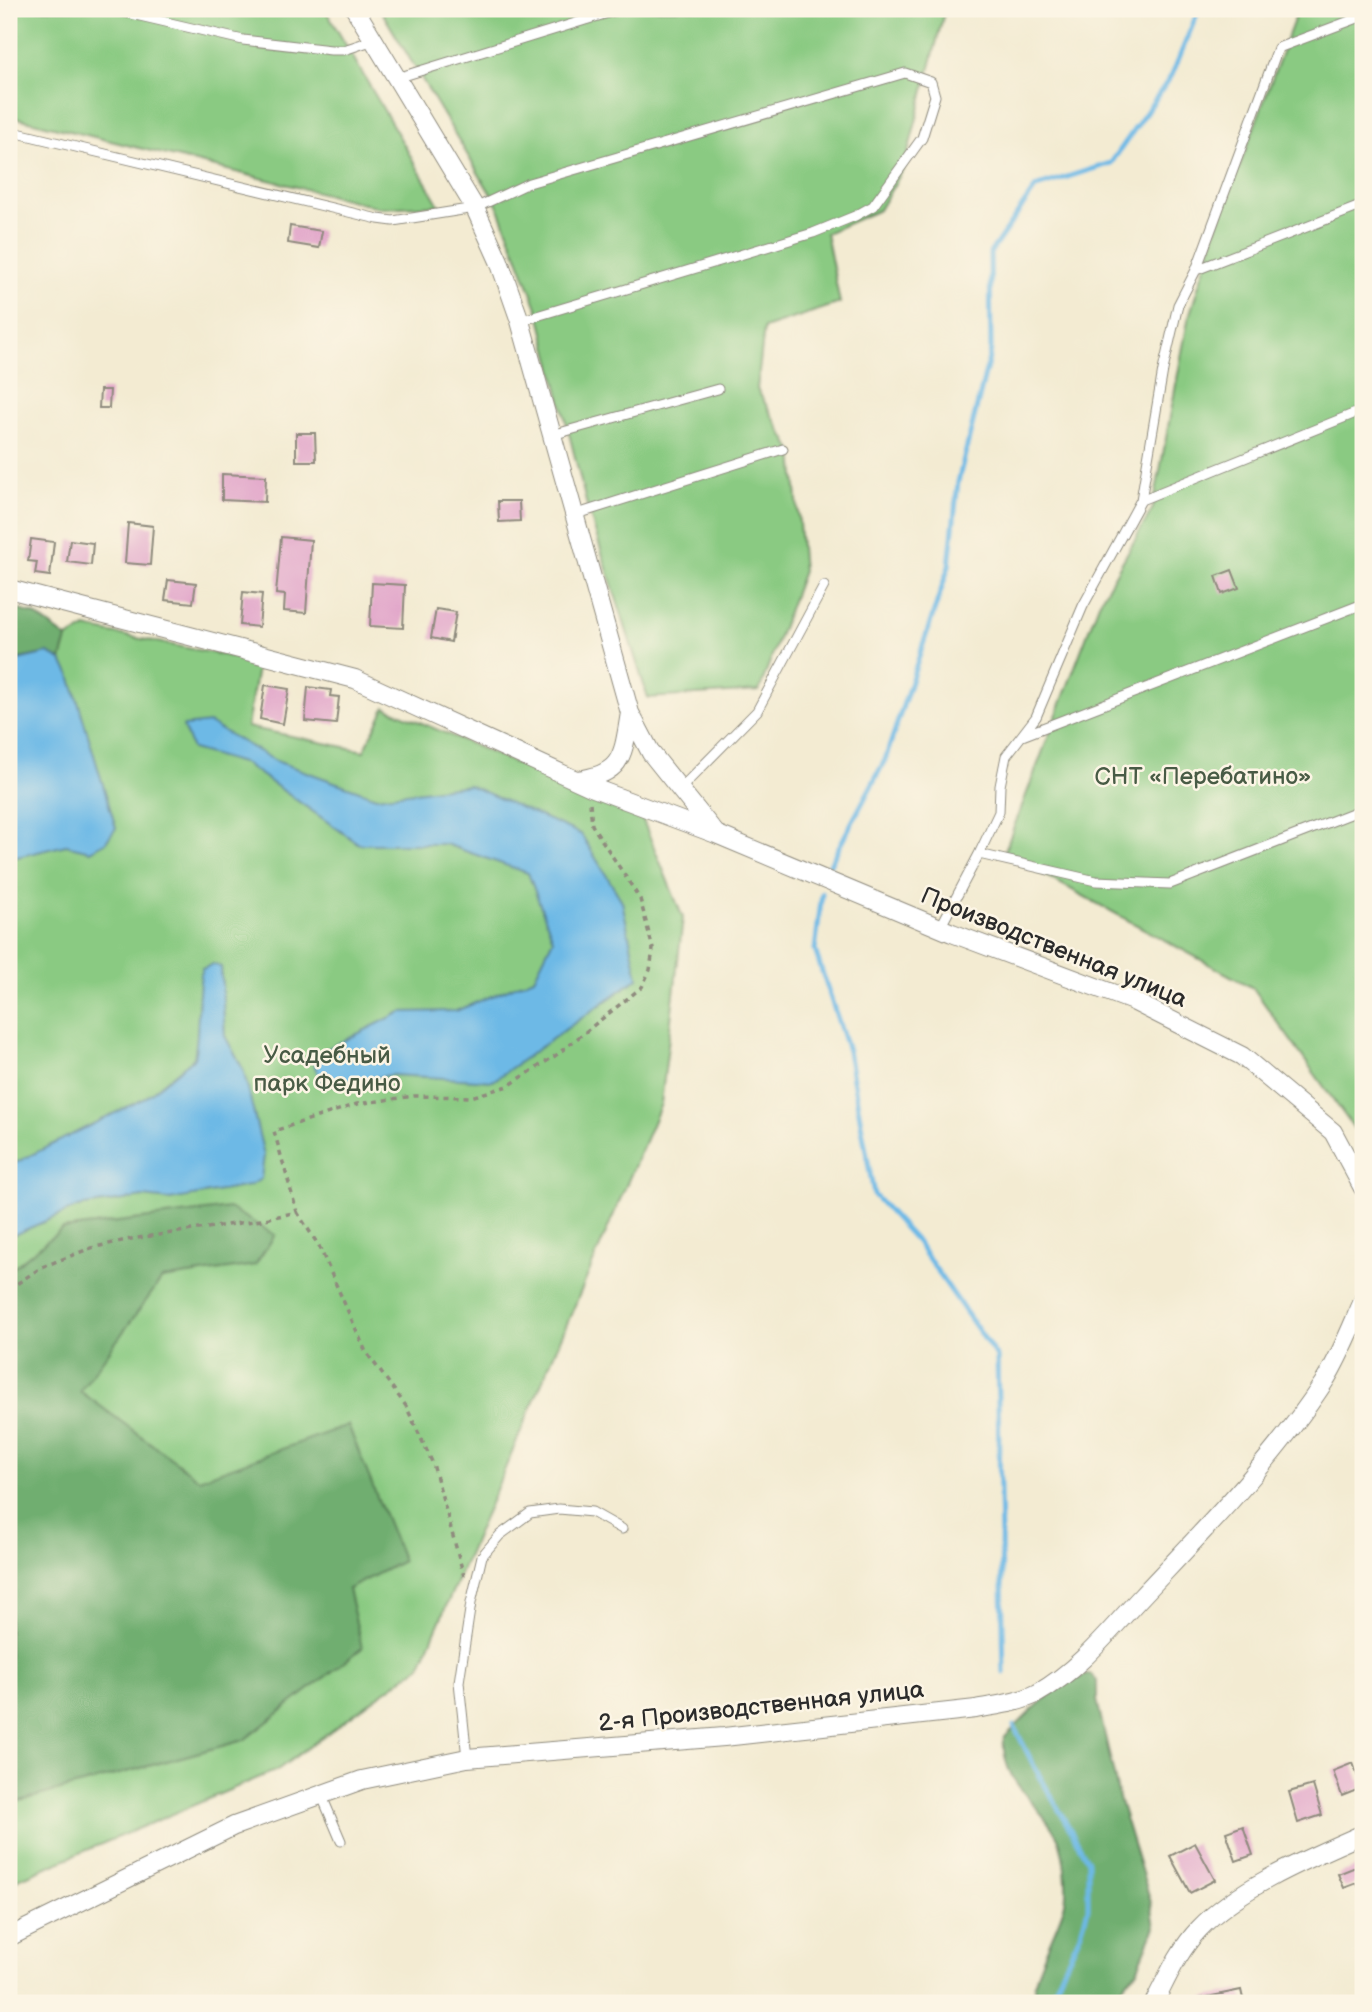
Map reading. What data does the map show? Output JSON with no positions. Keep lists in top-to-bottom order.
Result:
{
  "streets": {
    "street": ["Производственная улица", "2-я Производственная улица"]
  },
  "parks": ["СНТ «Перебатино»", "Усадебный парк Федино"]
}
